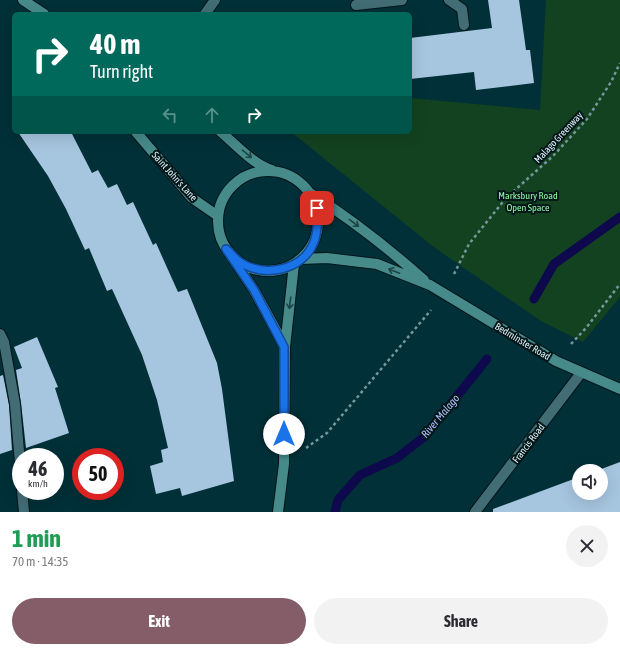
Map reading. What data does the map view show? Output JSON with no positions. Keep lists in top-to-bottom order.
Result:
{
  "streets": {
    "main road": ["Saint John's Lane", "Bedminster Road"],
    "street": ["Francis Road"],
    "path": ["Malago Greenway"]
  },
  "crossings": [
    ["Malago Greenway", "Bedminster Road"],
    ["Saint John's Lane", "Bedminster Road"],
    ["Bedminster Road", "Francis Road"]
  ],
  "water": ["River Malago"],
  "parks": ["Marksbury Road Open Space"],
  "page": {
    "turn": ["40 m", "Turn right"],
    "speed": "46 km/h",
    "limit": "50",
    "heading": ["1 min", "70 m · 14:35"],
    "buttons": ["Exit", "Share"]
  }
}
